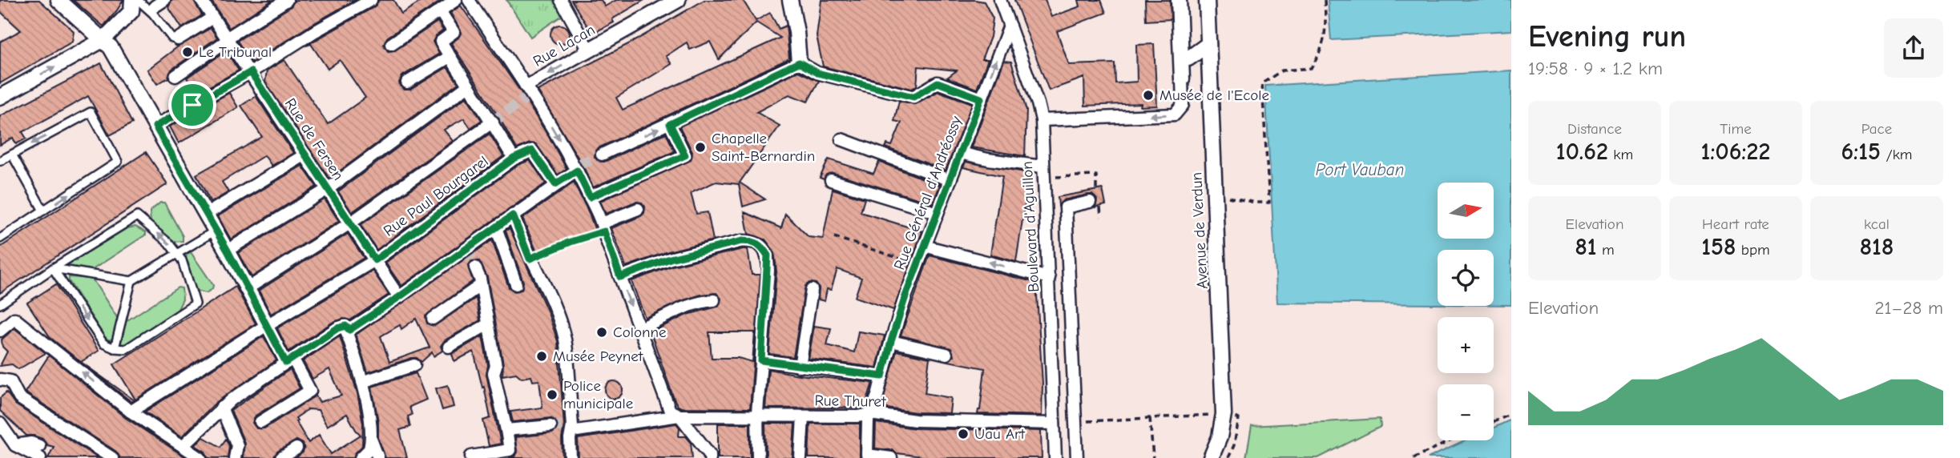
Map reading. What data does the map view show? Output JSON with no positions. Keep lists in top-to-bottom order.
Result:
{
  "streets": {
    "street": [
      "Rue Lacan",
      "Rue de Fersen",
      "Rue Général d'Andréossy",
      "Rue Paul Bourgarel",
      "Boulevard d'Aguillon",
      "Avenue de Verdun",
      "Rue Thuret"
    ]
  },
  "crossings": [
    ["Rue de Fersen", "Rue Paul Bourgarel"],
    ["Rue Général d'Andréossy", "Boulevard d'Aguillon"],
    ["Rue Général d'Andréossy", "Rue Thuret"],
    ["Boulevard d'Aguillon", "Rue Thuret"]
  ],
  "water": ["Port Vauban"],
  "places": [
    "Le Tribunal",
    "Musée de l'Ecole",
    "Chapelle Saint-Bernardin",
    "Colonne",
    "Musée Peynet",
    "Police municipale",
    "Uau Art"
  ],
  "north": "right",
  "page": {
    "heading": ["Evening run", "19:58 · 9 × 1.2 km"],
    "stats": [
      ["Distance", "10.62 km"],
      ["Time", "1:06:22"],
      ["Pace", "6:15 /km"],
      ["Elevation", "81 m"],
      ["Heart rate", "158 bpm"],
      ["kcal", "818"]
    ],
    "map_buttons": ["+", "−"],
    "chart": ["Elevation", "21–28 m"]
  }
}
